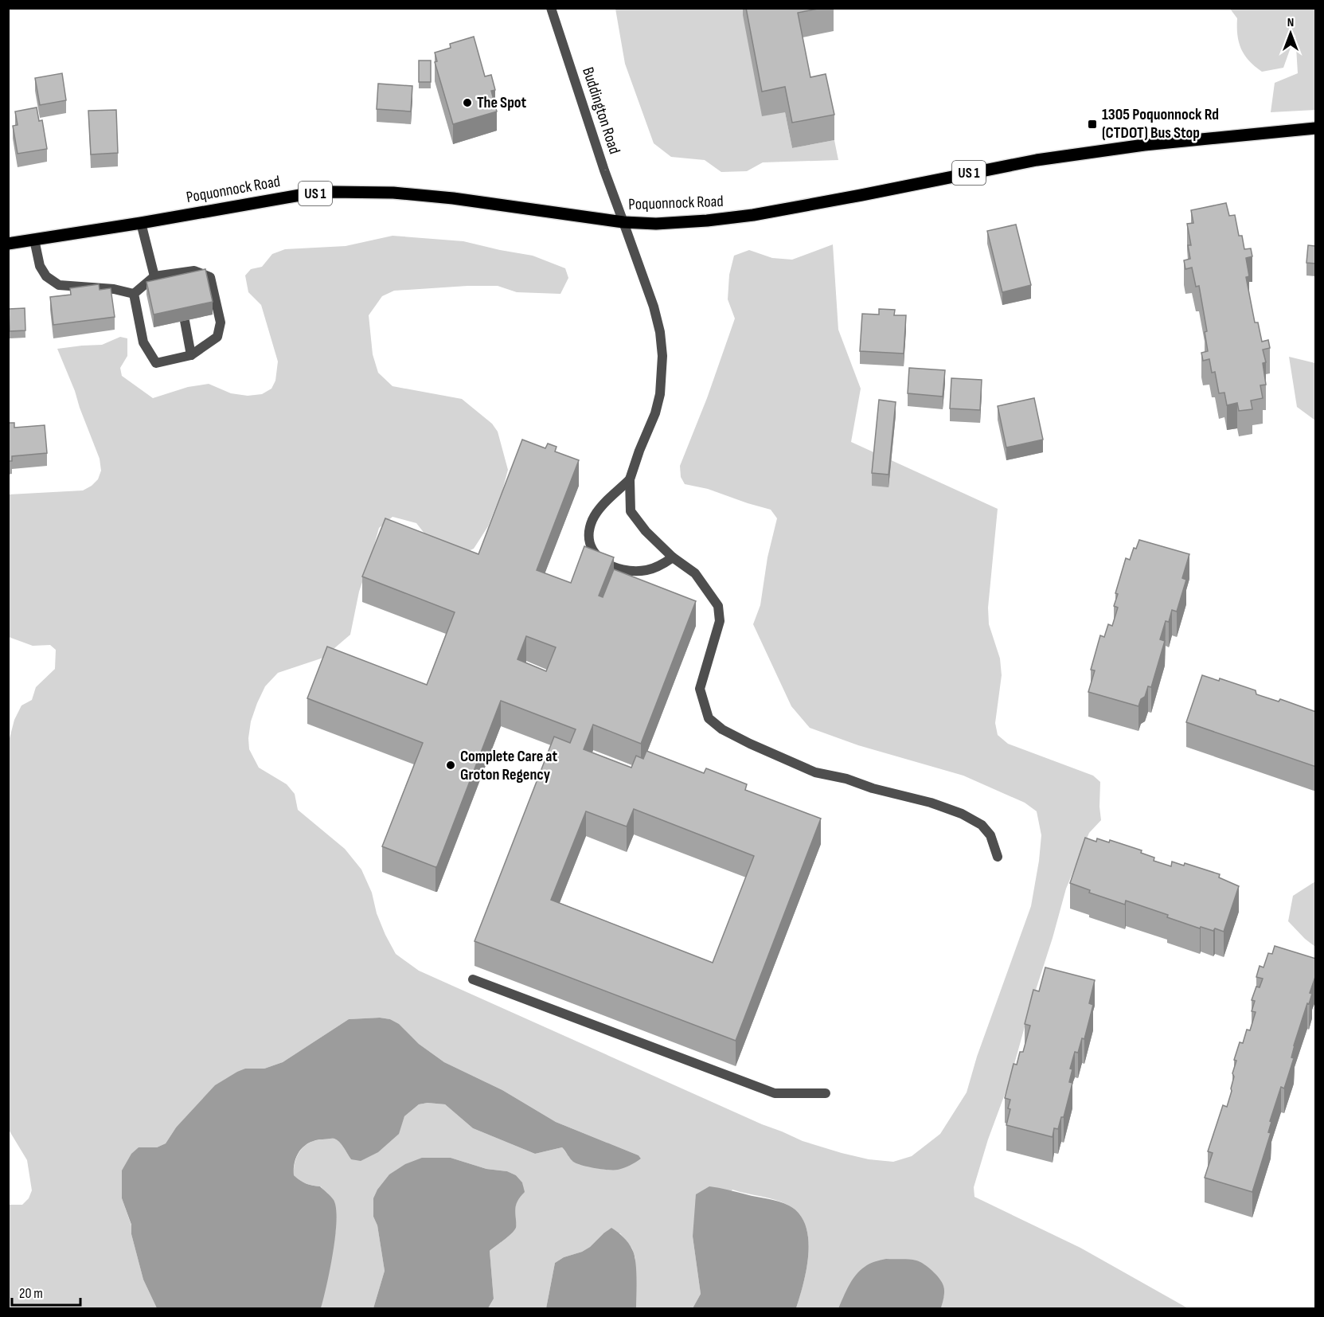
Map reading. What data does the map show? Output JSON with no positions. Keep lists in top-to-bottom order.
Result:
{
  "streets": {
    "main road": ["US 1", "Poquonnock Road"],
    "street": ["Buddington Road"]
  },
  "crossings": [
    ["Buddington Road", "Poquonnock Road"]
  ],
  "places": {
    "other": ["The Spot", "Complete Care at Groton Regency"],
    "transit": ["1305 Poquonnock Rd (CTDOT) Bus Stop"]
  },
  "scale_bar": "20 m",
  "north": "top"
}
